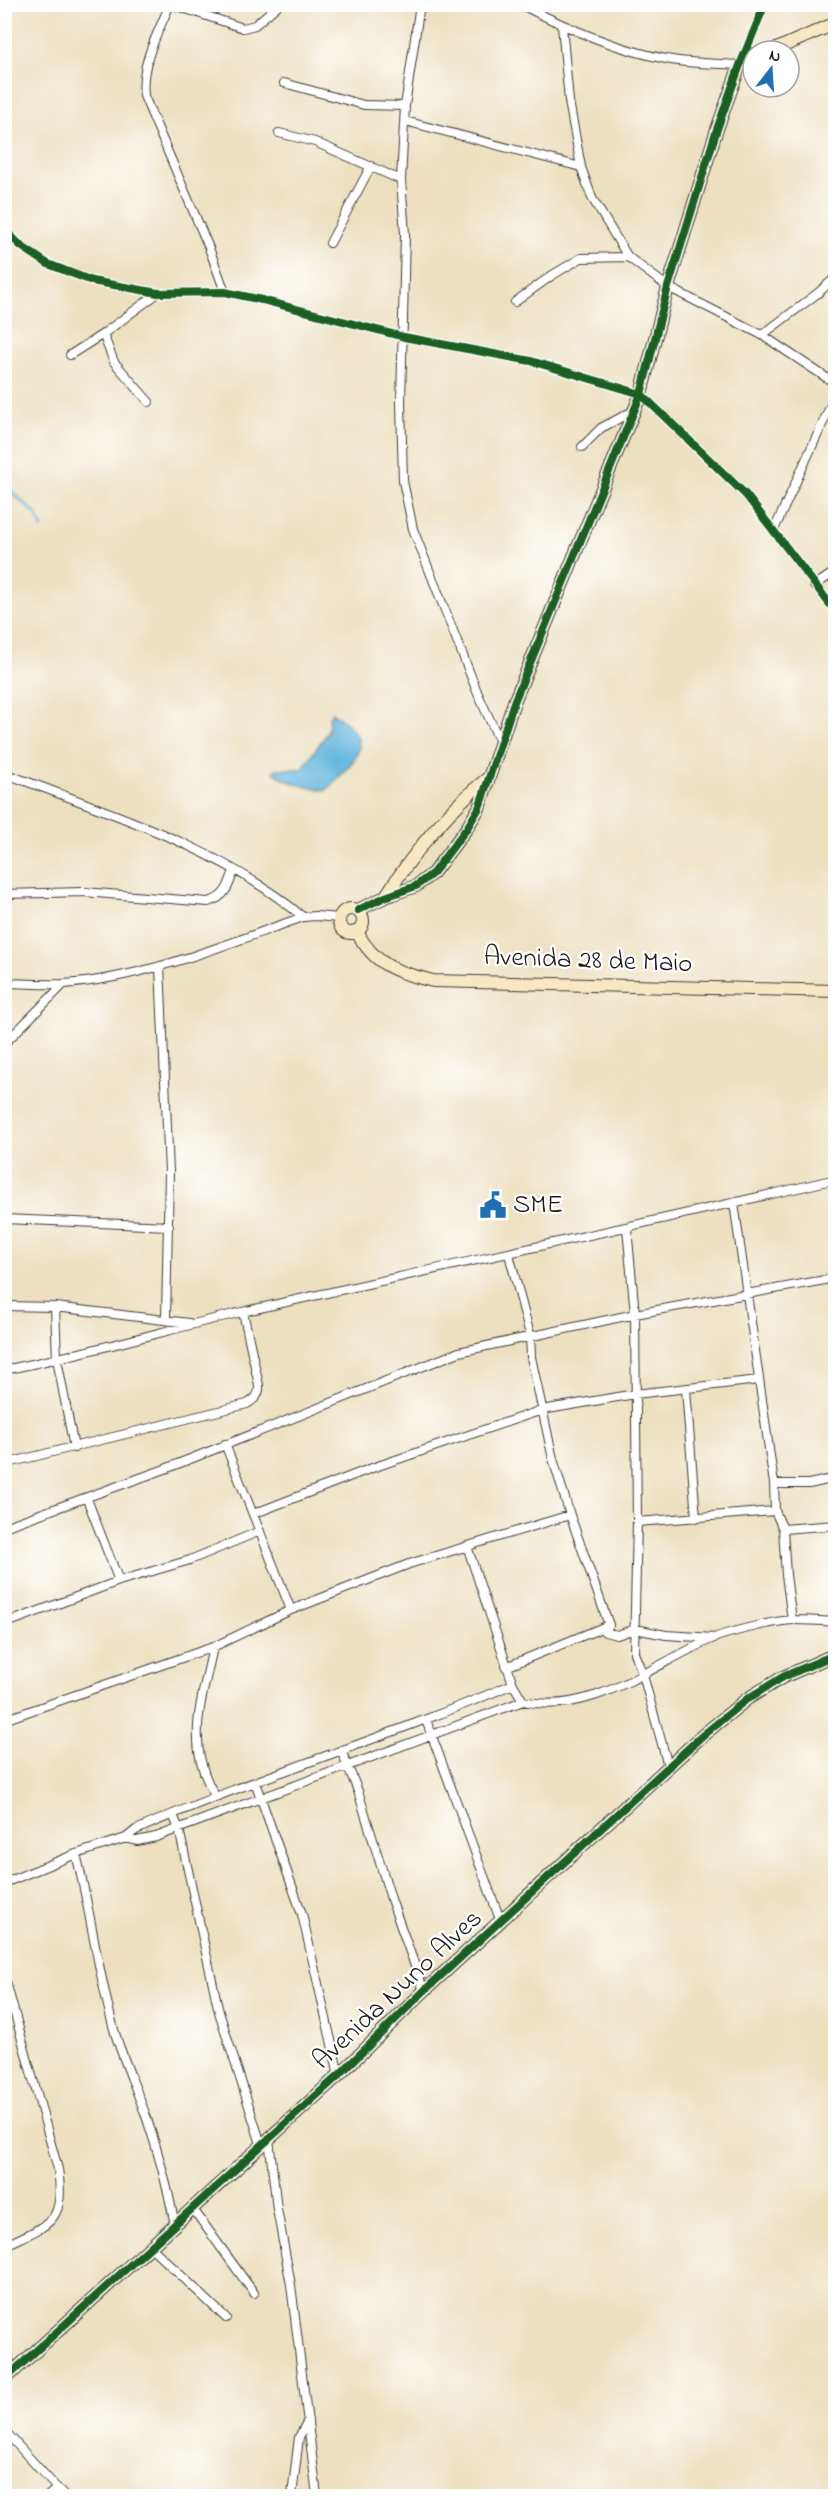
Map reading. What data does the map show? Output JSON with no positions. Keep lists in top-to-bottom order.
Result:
{
  "streets": {
    "street": ["Avenida 28 de Maio", "Avenida Nuno Alves"]
  },
  "places": {
    "public building": ["SME"]
  },
  "north": "top"
}
